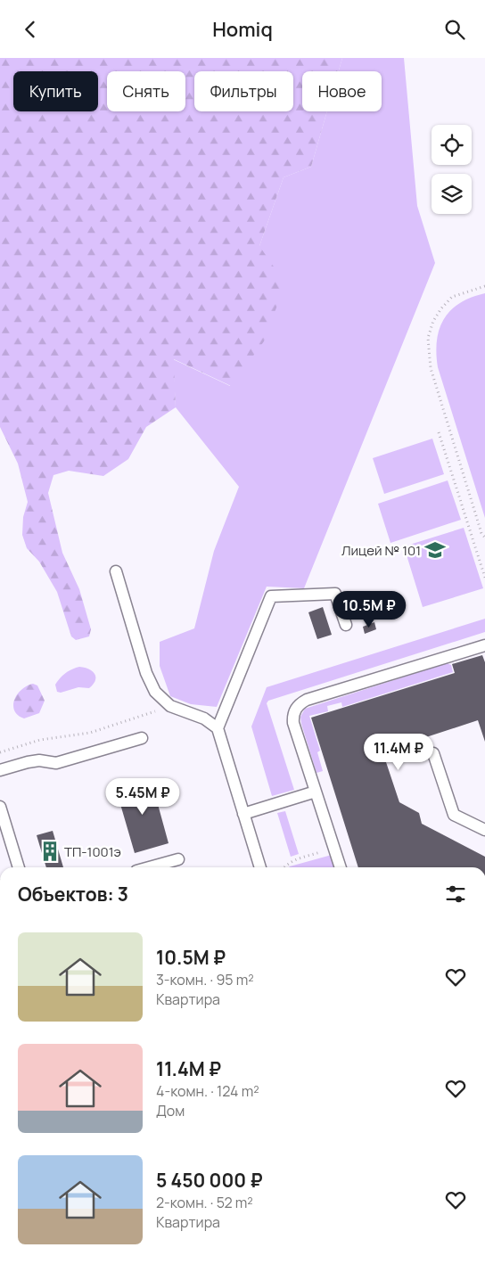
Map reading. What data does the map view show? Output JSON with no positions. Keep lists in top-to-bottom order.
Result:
{
  "places": {
    "school or university": ["Лицей № 101"],
    "building": ["ТП-1001э"]
  },
  "page": {
    "header": "Homiq",
    "chip": [
      "Купить",
      "Снять",
      "Фильтры",
      "Новое"
    ],
    "price": ["10.5M ₽", "11.4M ₽", "5.45M ₽"],
    "heading": "Объектов: 3",
    "list": [
      {
        "name": "10.5M ₽",
        "note": "3-комн. · 95 m² · Квартира"
      },
      {
        "name": "11.4M ₽",
        "note": "4-комн. · 124 m² · Дом"
      },
      {
        "name": "5 450 000 ₽",
        "note": "2-комн. · 52 m² · Квартира"
      }
    ]
  }
}
